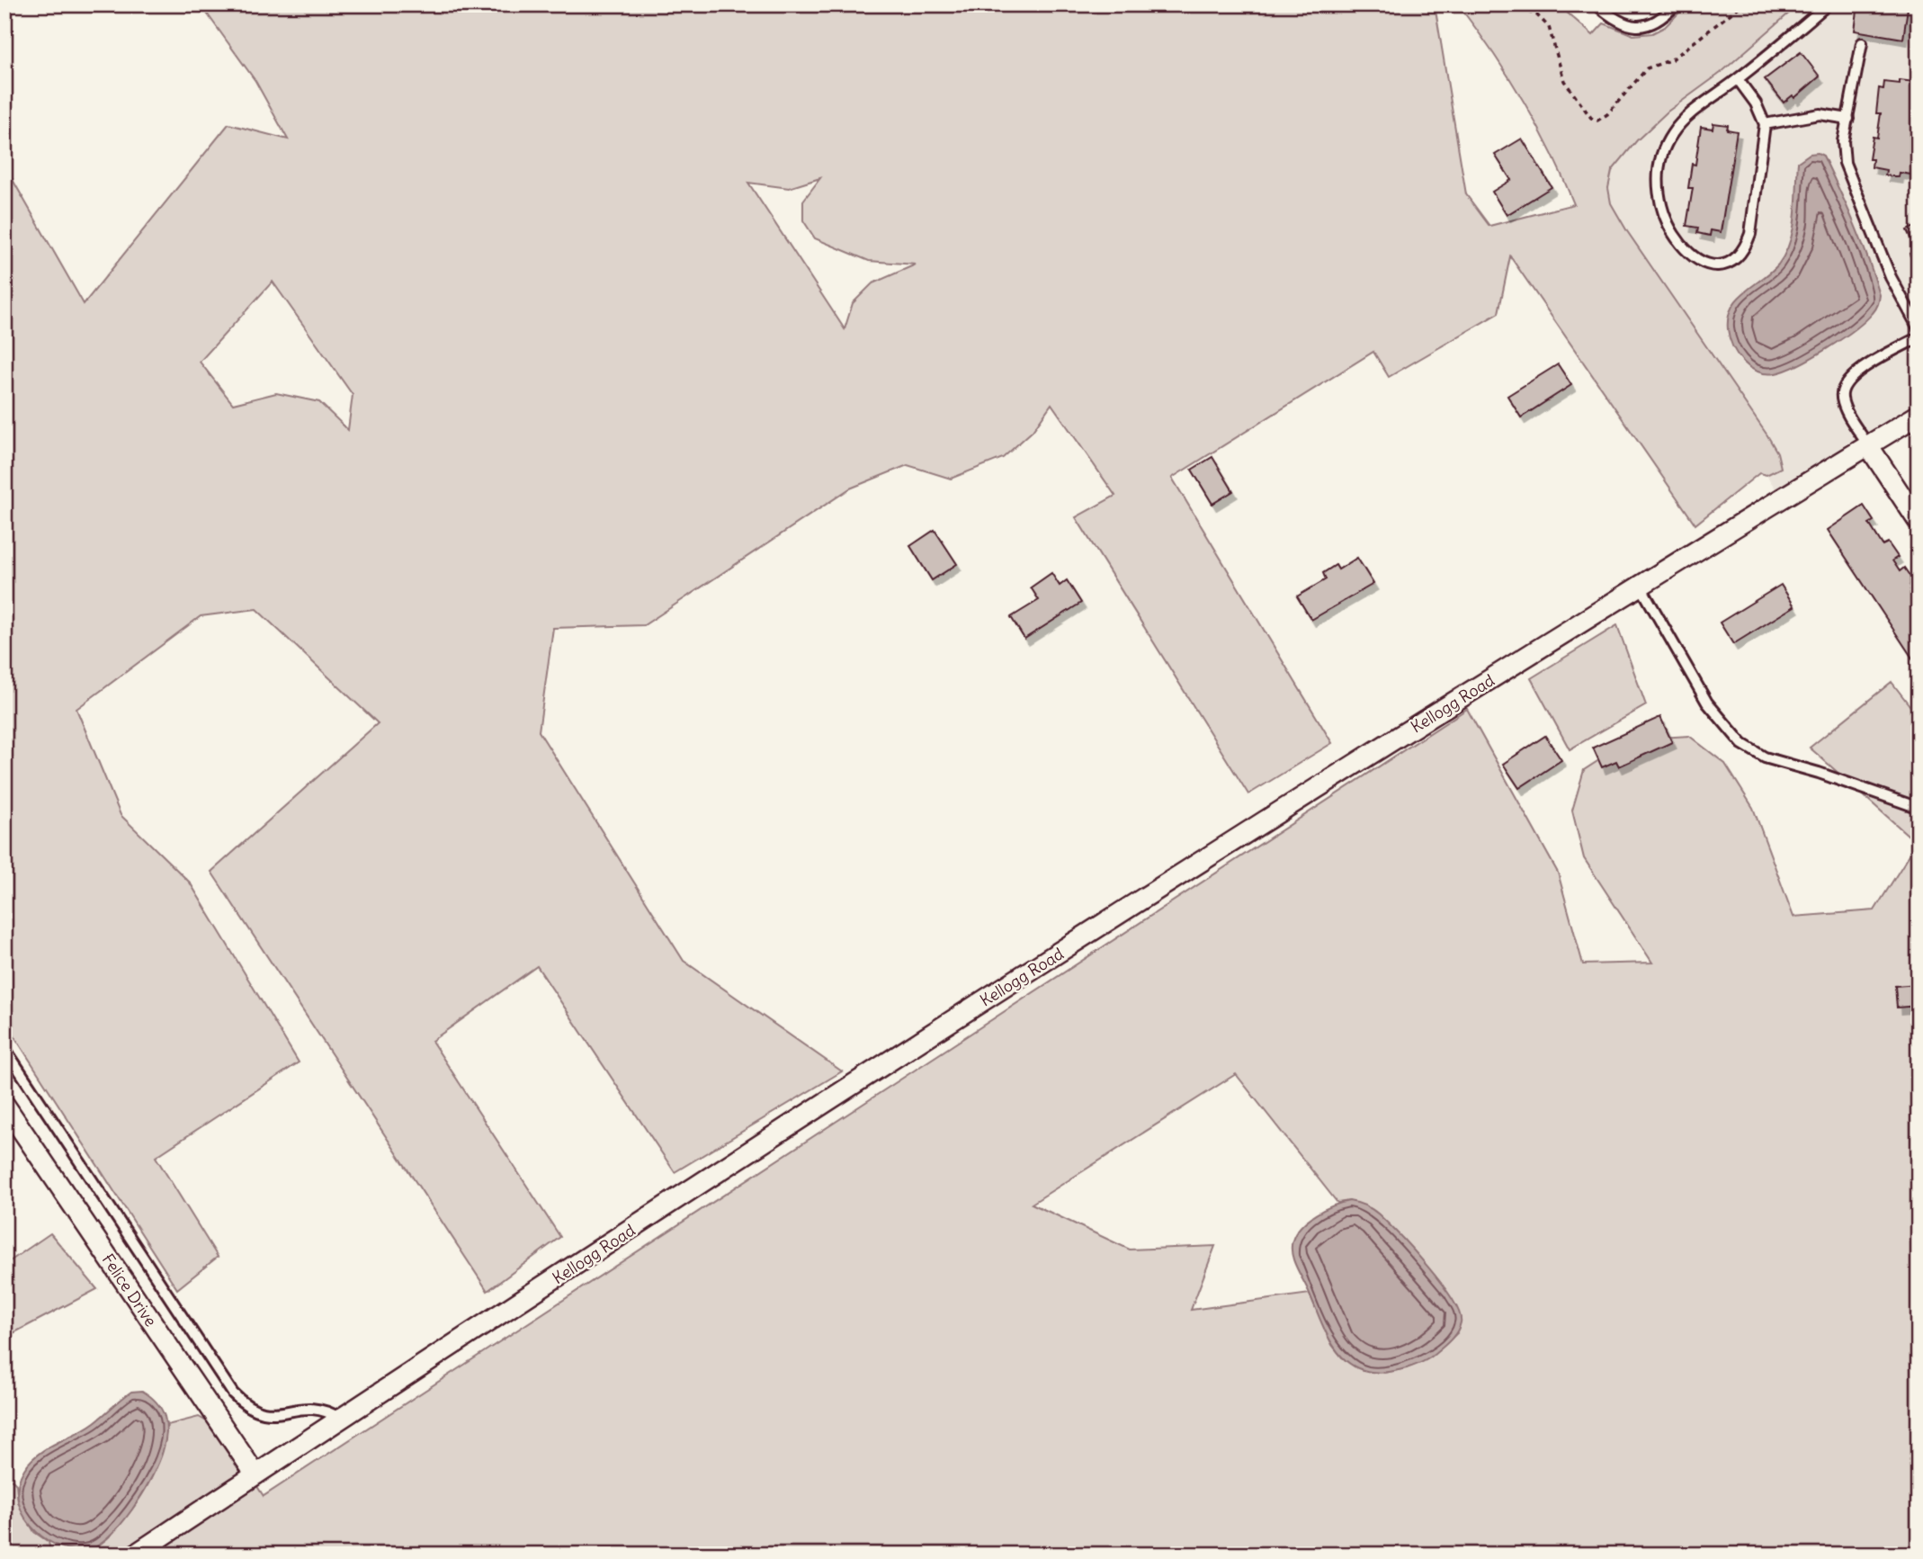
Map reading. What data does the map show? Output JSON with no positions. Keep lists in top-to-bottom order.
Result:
{
  "streets": {
    "street": ["Kellogg Road", "Felice Drive"]
  },
  "crossings": [
    ["Kellogg Road", "Felice Drive"]
  ]
}
